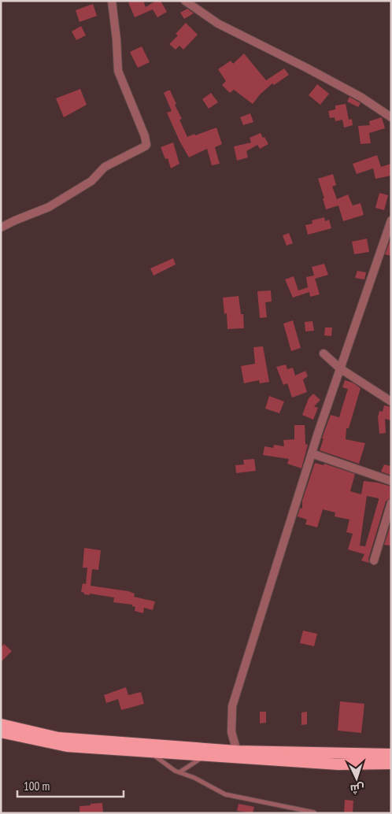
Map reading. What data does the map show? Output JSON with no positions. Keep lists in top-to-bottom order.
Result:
{
  "scale_bar": "100 m",
  "north": "bottom"
}
